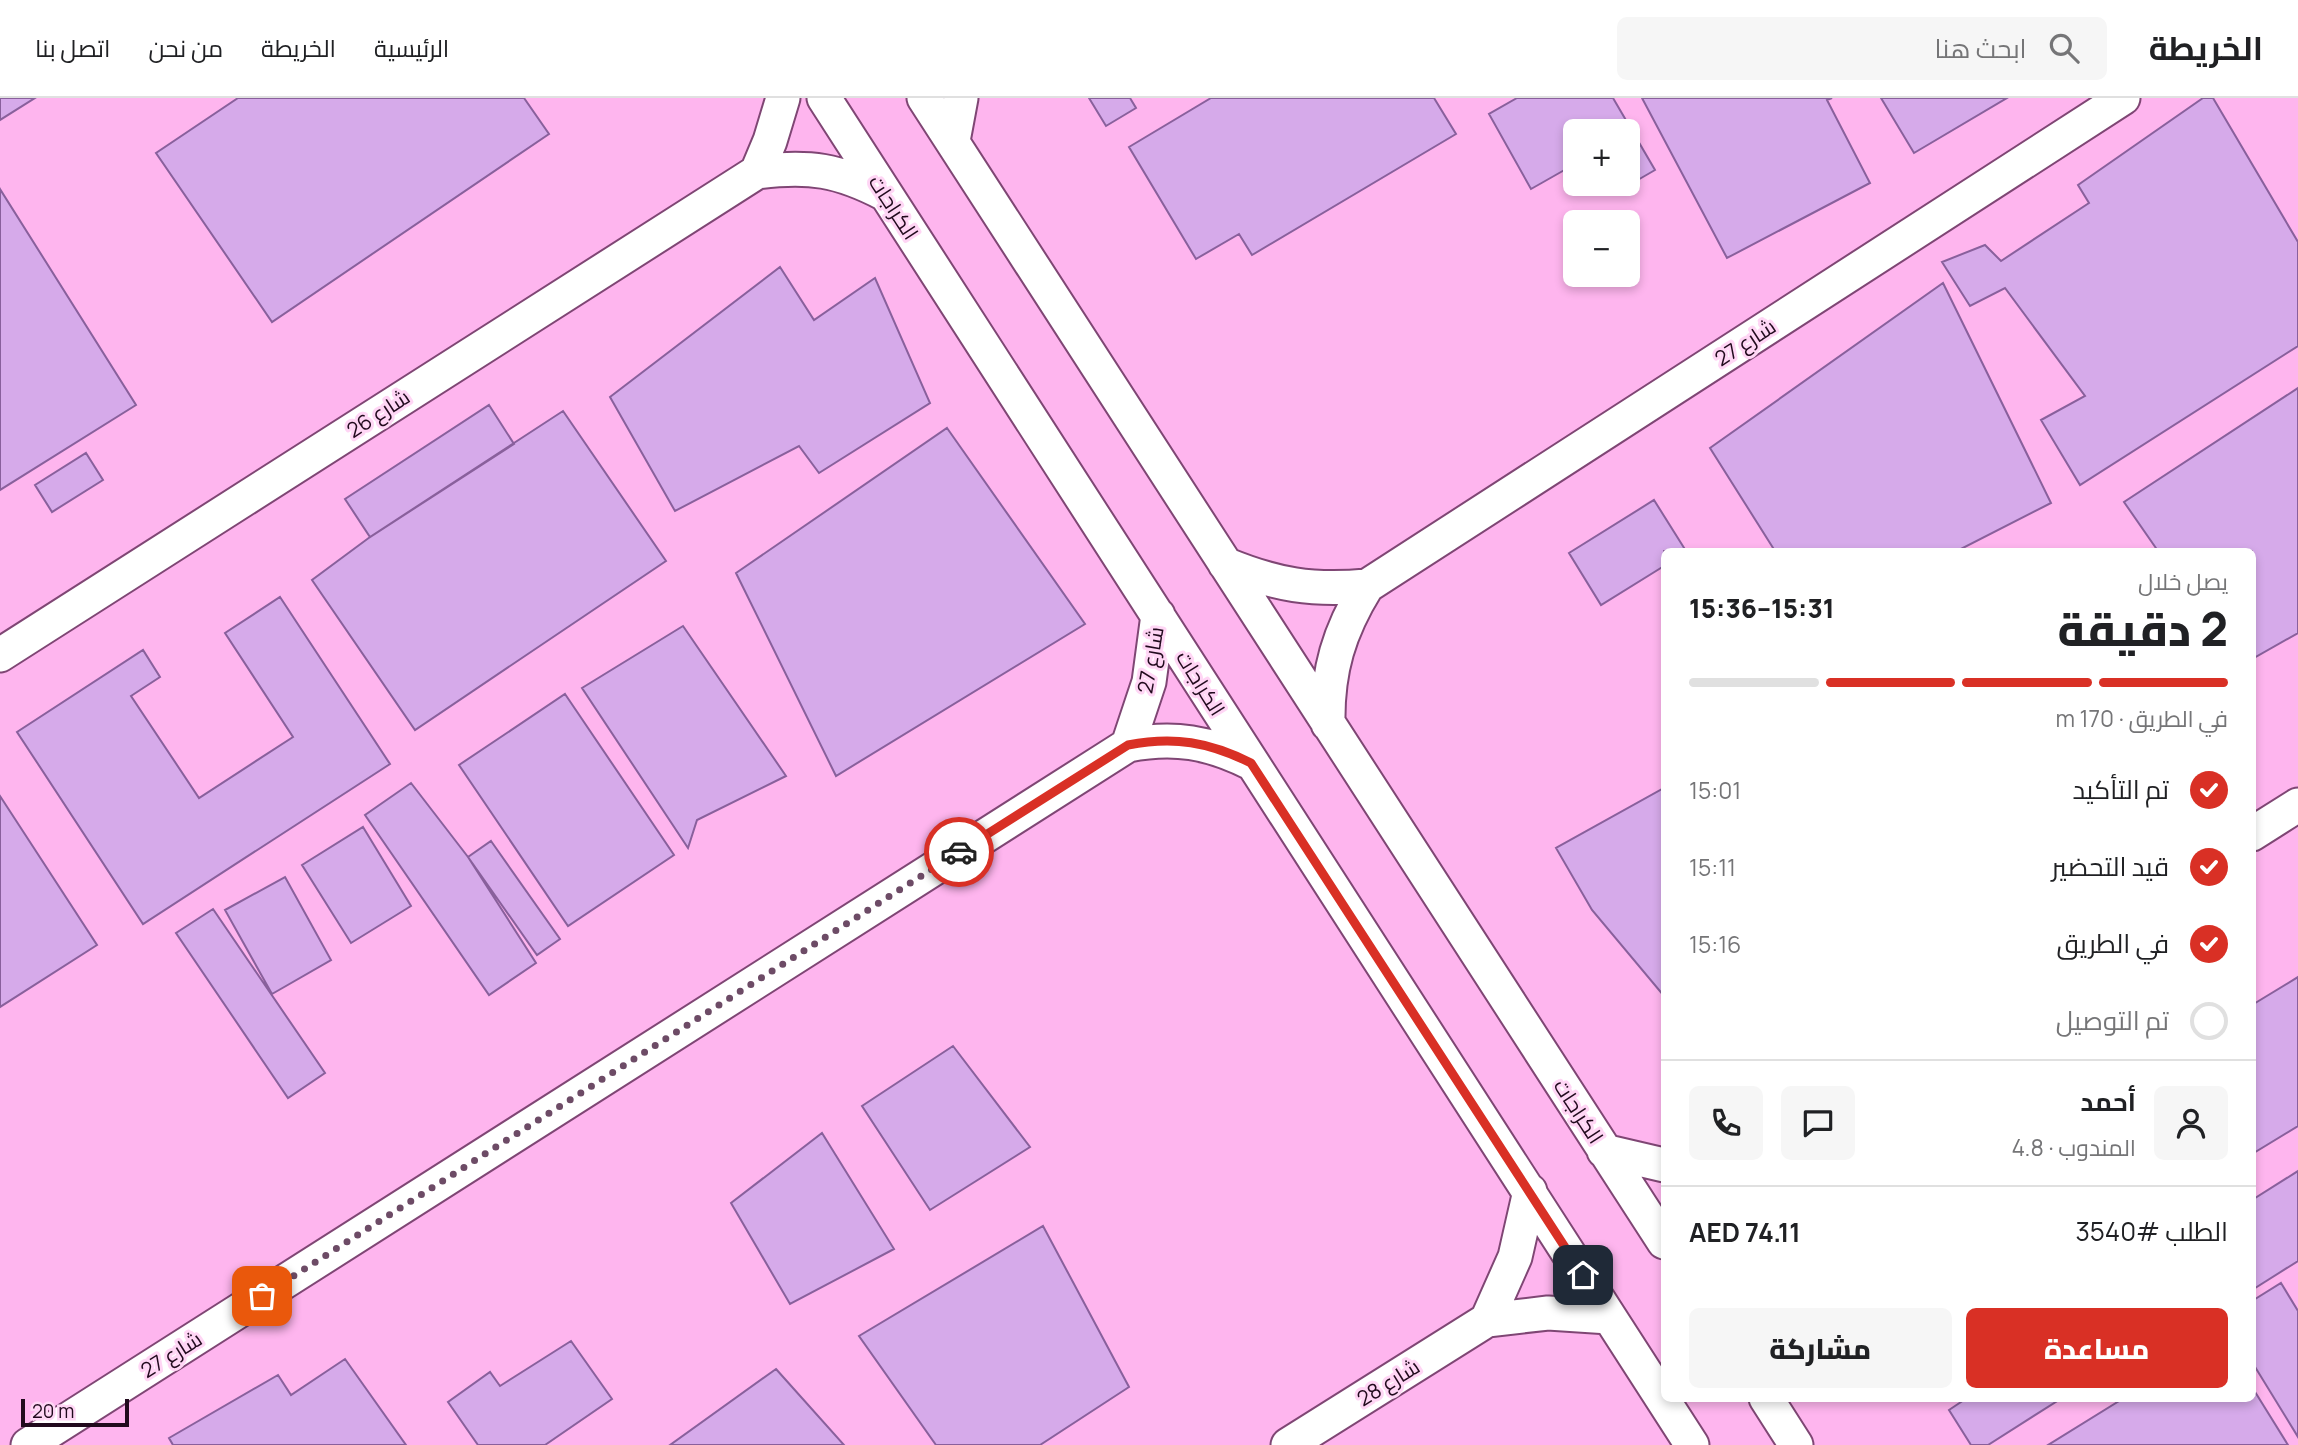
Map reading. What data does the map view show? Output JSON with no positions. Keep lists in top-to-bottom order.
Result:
{
  "streets": {
    "street": [
      "الكراجات",
      "شارع 27",
      "شارع 26",
      "شارع 28"
    ]
  },
  "crossings": [
    ["الكراجات", "شارع 27"],
    ["الكراجات", "شارع 26"],
    ["الكراجات", "شارع 28"]
  ],
  "scale_bar": "20 m",
  "page": {
    "header": "الخريطة",
    "search": "ابحث هنا",
    "nav": [
      "الرئيسية",
      "الخريطة",
      "من نحن",
      "اتصل بنا"
    ],
    "map_buttons": ["+", "−"],
    "heading": ["2 دقيقة", "يصل خلال", "15:31–15:36"],
    "panel": [
      "أحمد",
      "المندوب · 4.8",
      "الطلب #3540",
      "AED 74.11"
    ],
    "bar": "في الطريق · 170 m",
    "list": [
      ["تم التأكيد", "15:01"],
      ["قيد التحضير", "15:11"],
      ["في الطريق", "15:16"],
      "تم التوصيل"
    ],
    "buttons": ["مساعدة", "مشاركة"],
    "scale": "20 m"
  }
}
